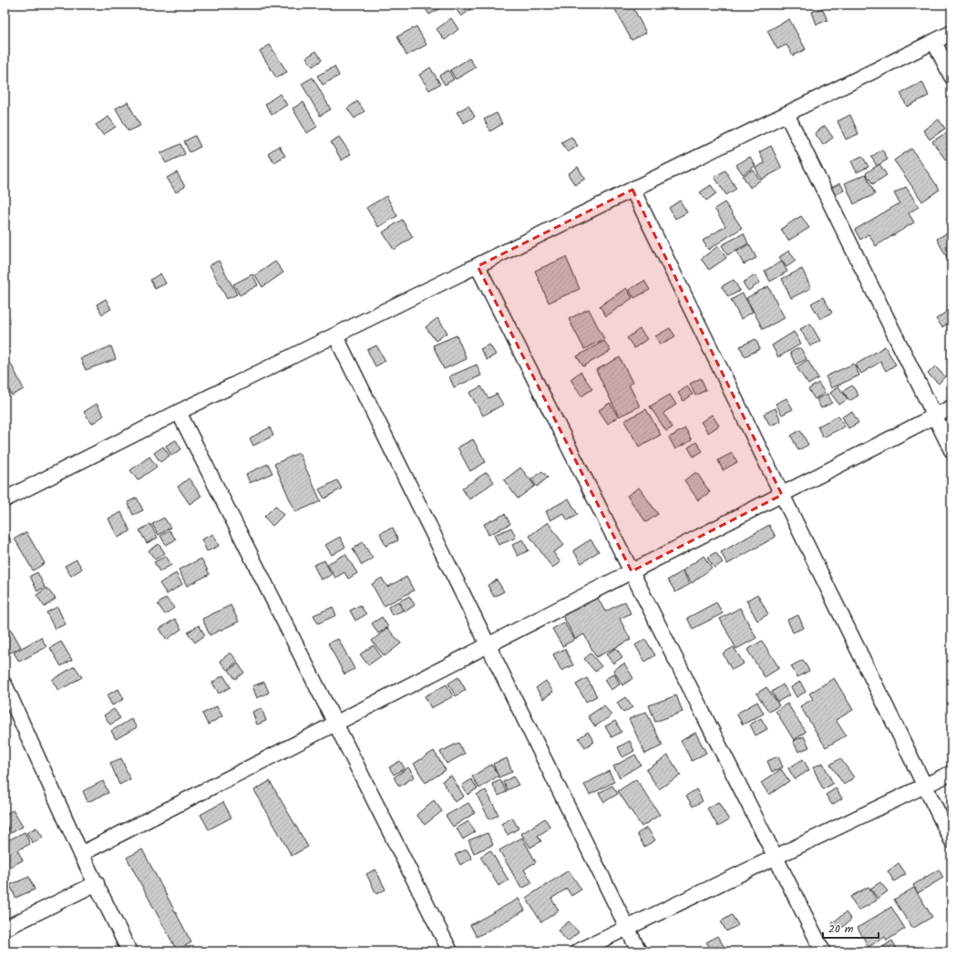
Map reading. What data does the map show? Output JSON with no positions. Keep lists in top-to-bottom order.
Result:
{
  "scale_bar": "20 m"
}
